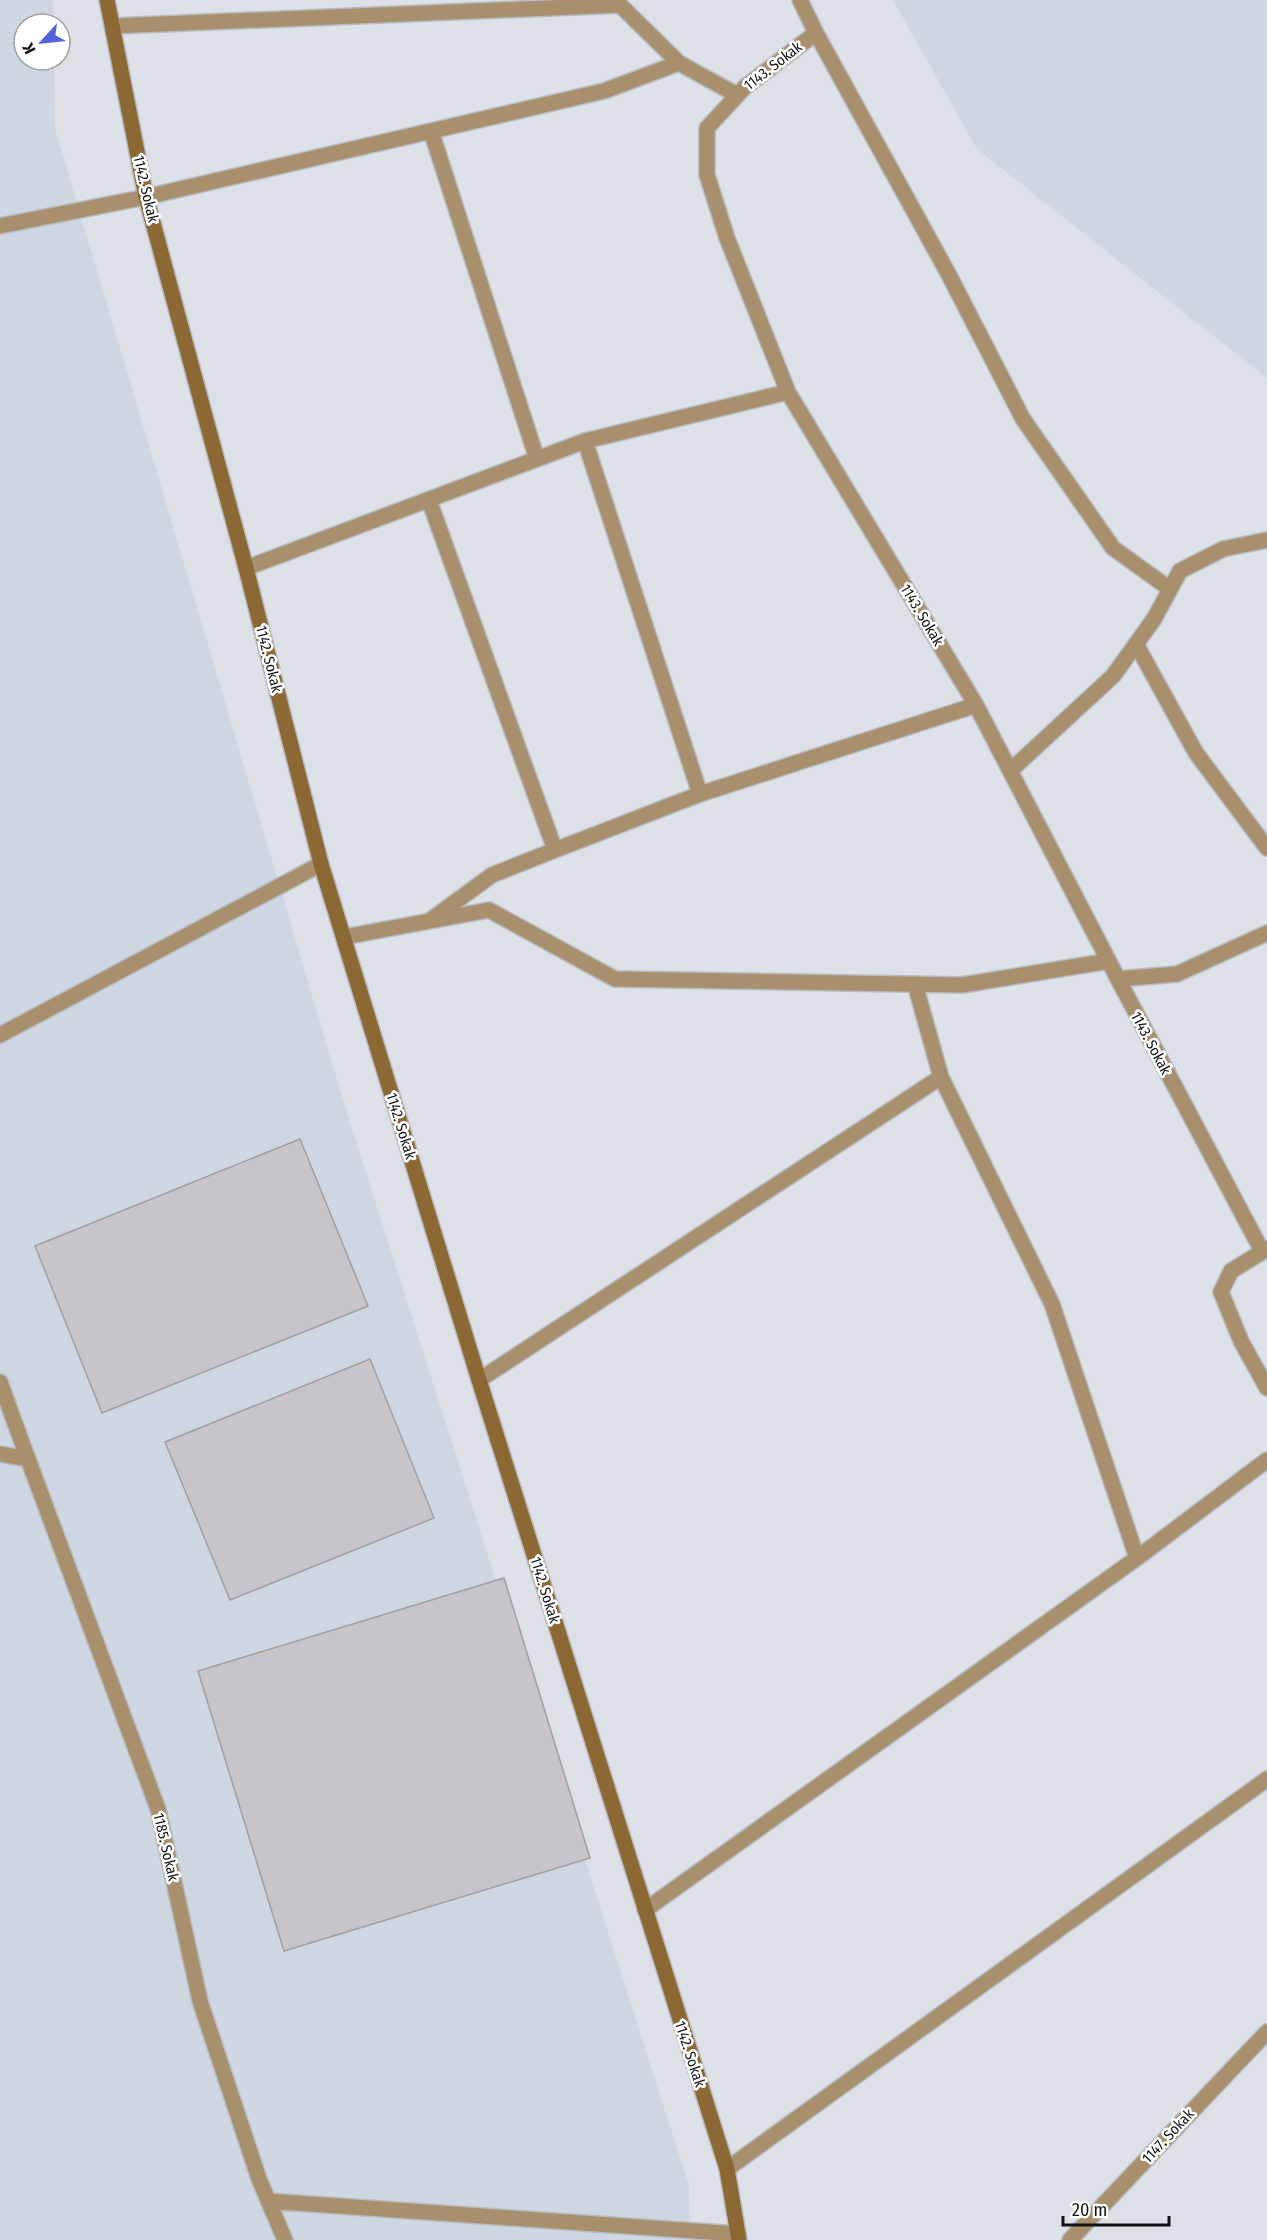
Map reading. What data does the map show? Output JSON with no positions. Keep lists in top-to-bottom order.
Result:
{
  "streets": {
    "street": [
      "1143. Sokak",
      "1142. Sokak",
      "1185. Sokak",
      "1147. Sokak"
    ]
  },
  "scale_bar": "20 m",
  "north": "bottom left"
}
